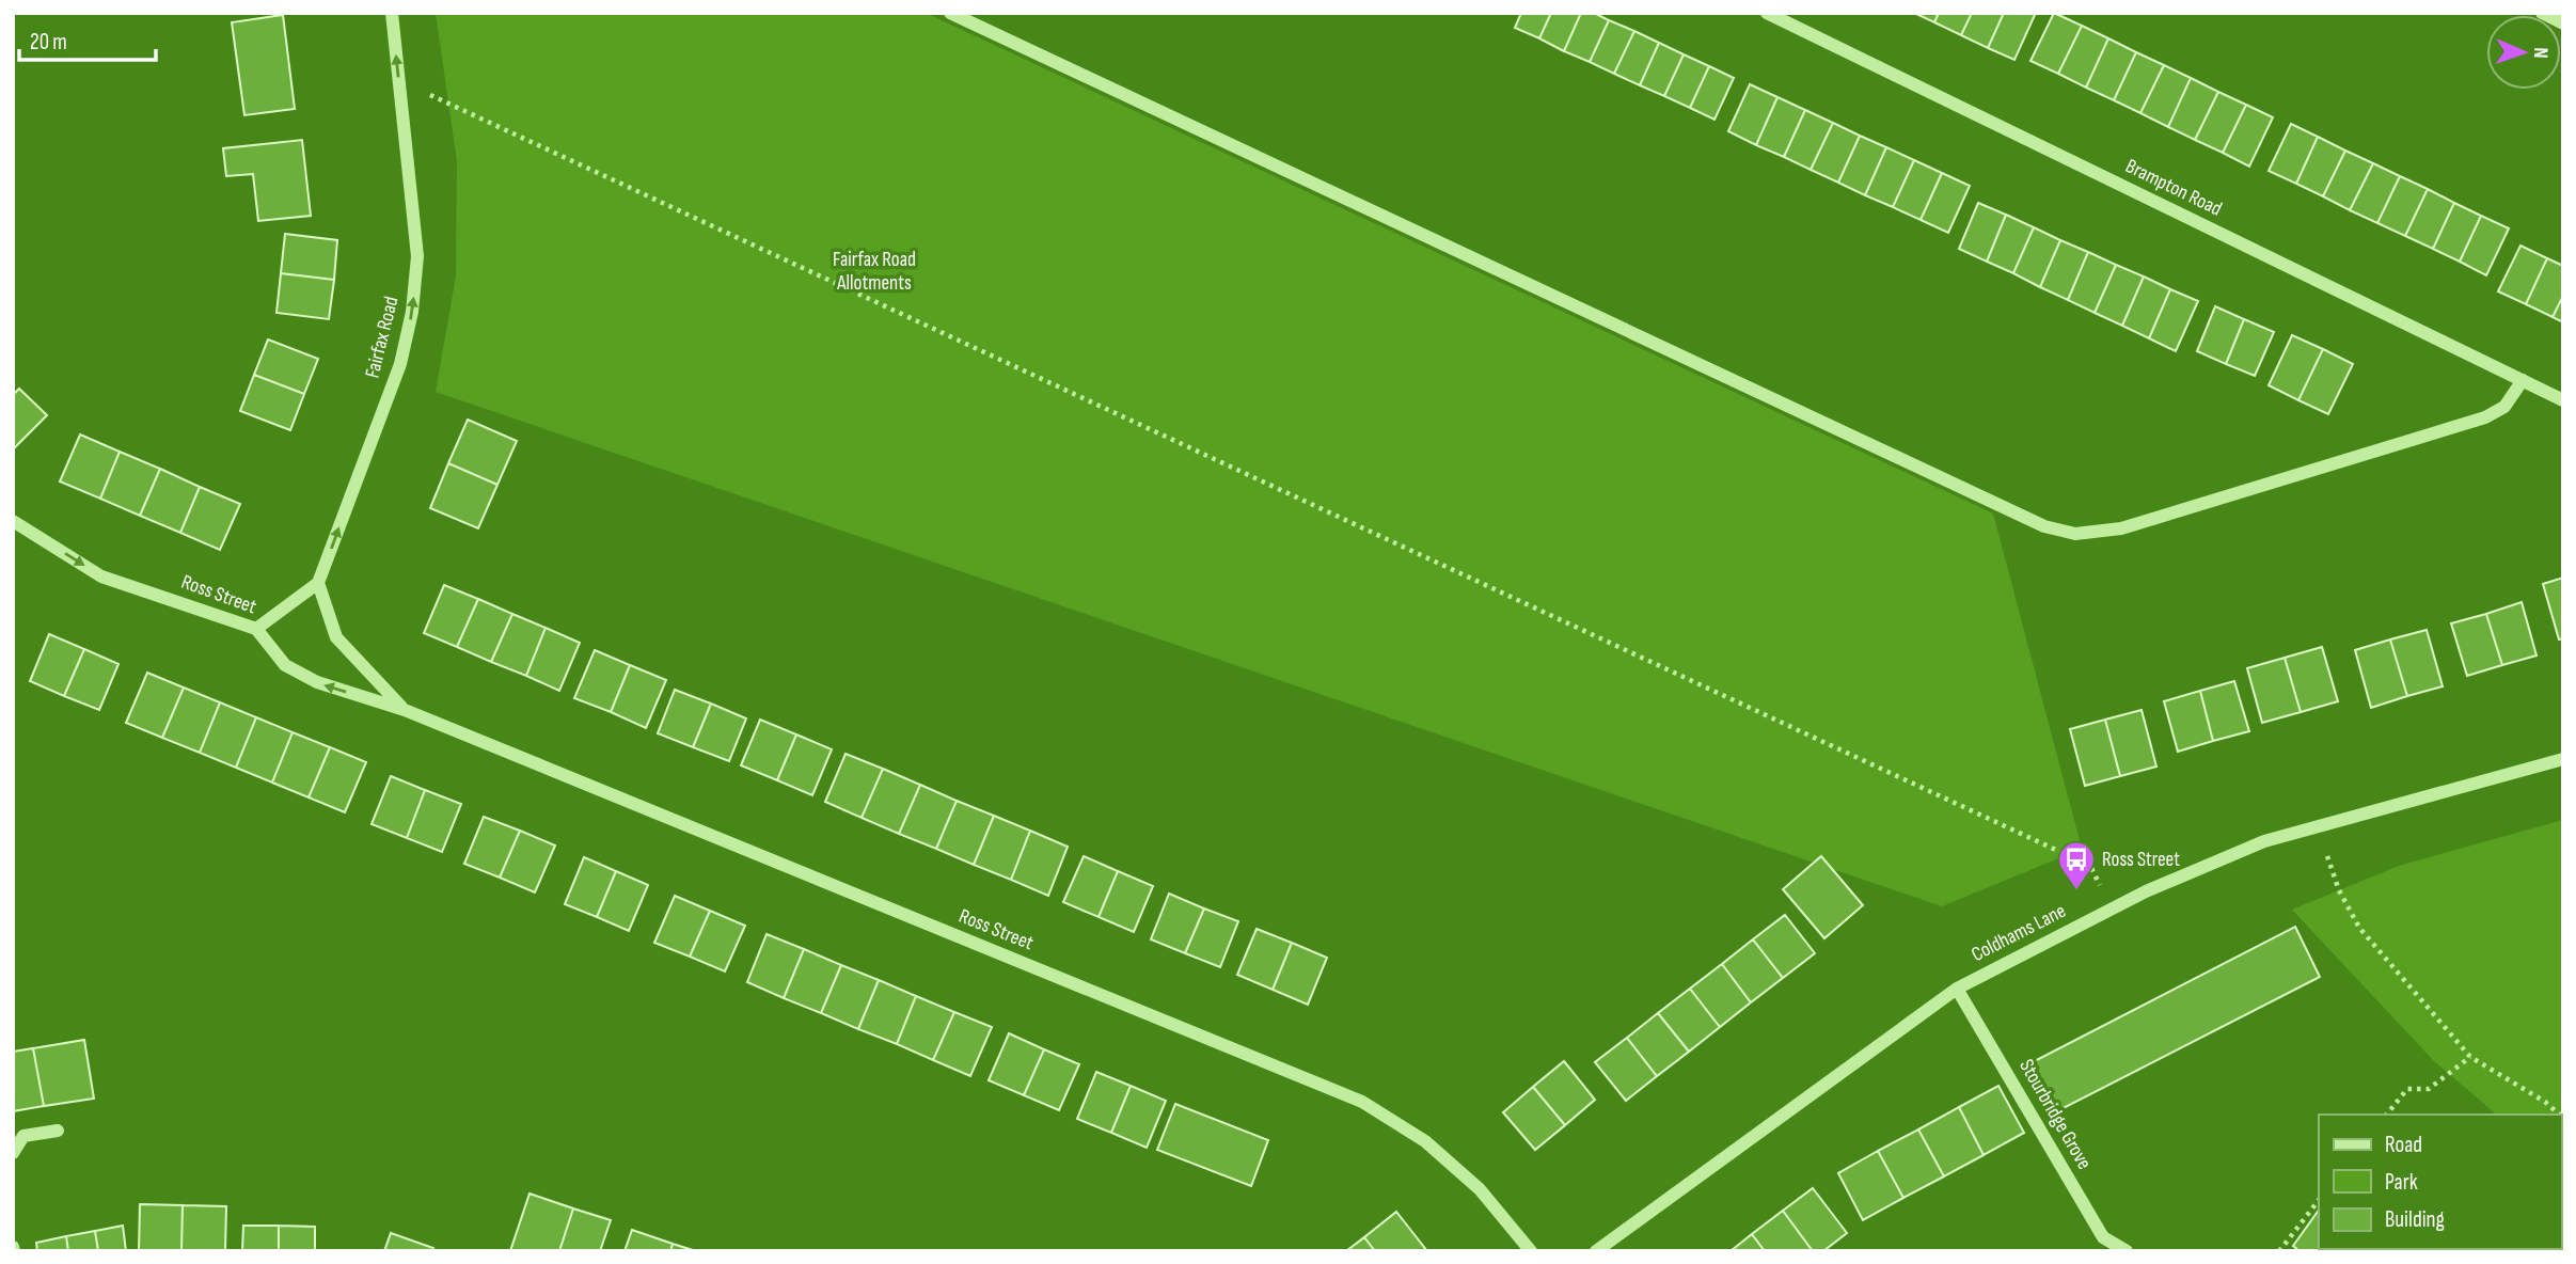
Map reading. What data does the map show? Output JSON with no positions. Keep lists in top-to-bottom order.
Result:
{
  "streets": {
    "street": [
      "Brampton Road",
      "Fairfax Road",
      "Ross Street",
      "Coldhams Lane",
      "Stourbridge Grove"
    ]
  },
  "crossings": [
    ["Fairfax Road", "Ross Street"],
    ["Coldhams Lane", "Stourbridge Grove"]
  ],
  "one_way": ["Fairfax Road"],
  "parks": ["Fairfax Road Allotments"],
  "places": {
    "bus stop": ["Ross Street"]
  },
  "legend": ["Road", "Park", "Building"],
  "scale_bar": "20 m",
  "north": "right"
}
